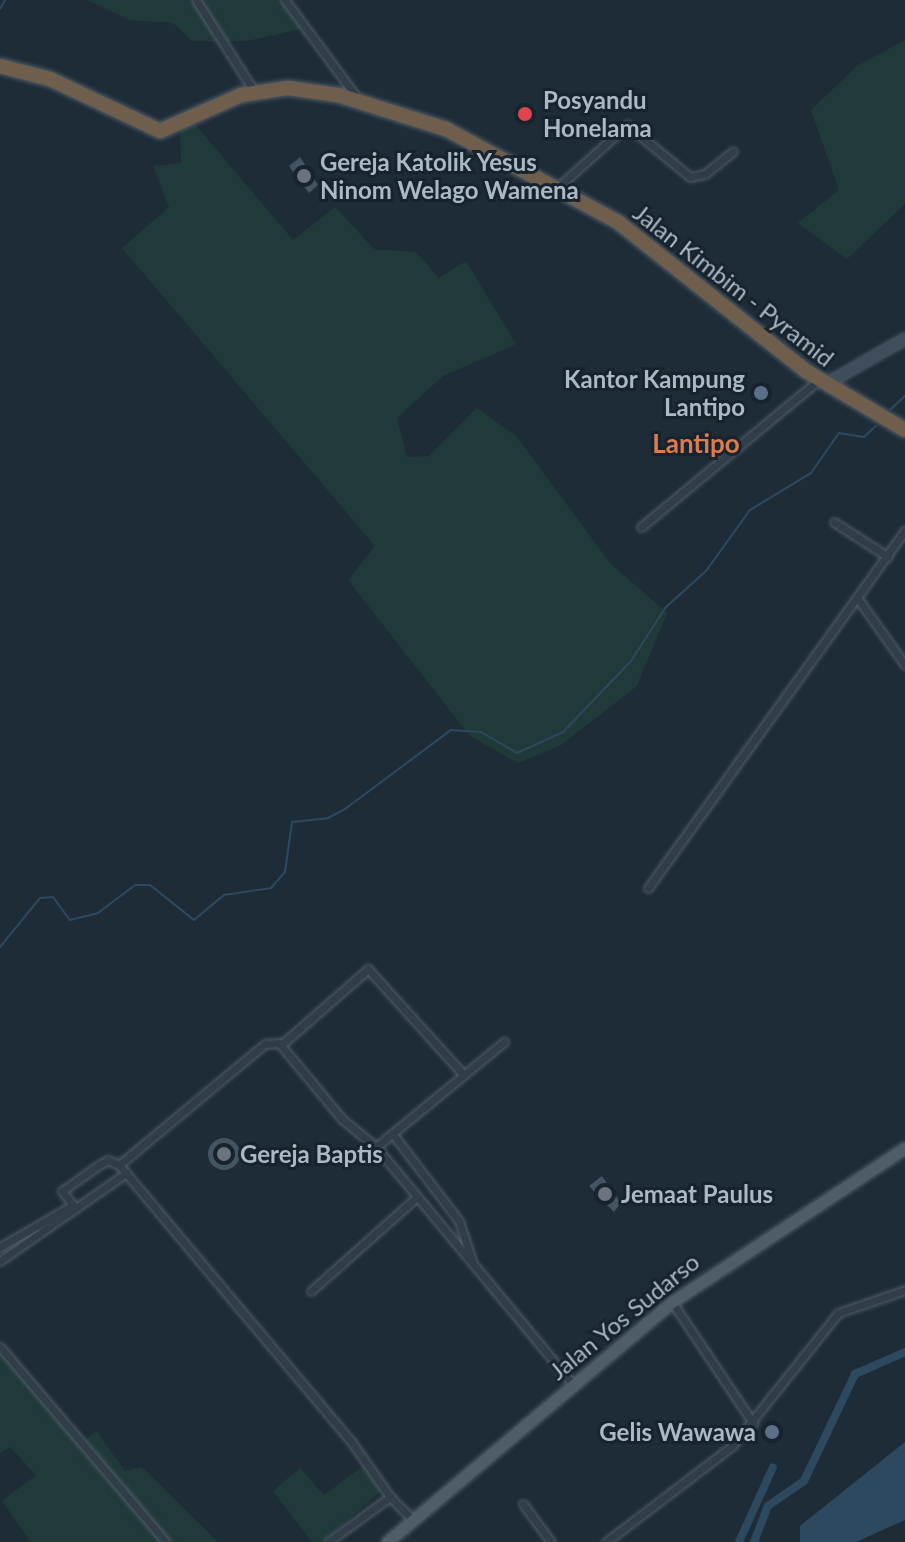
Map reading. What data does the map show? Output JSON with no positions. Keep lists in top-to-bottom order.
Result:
{
  "streets": {
    "highway": ["Jalan Kimbim - Pyramid"],
    "main road": ["Jalan Yos Sudarso"]
  },
  "districts": ["Lantipo"],
  "places": [
    "Posyandu Honelama",
    "Gereja Katolik Yesus Ninom Welago Wamena",
    "Kantor Kampung Lantipo",
    "Gereja Baptis",
    "Jemaat Paulus",
    "Gelis Wawawa"
  ]
}
